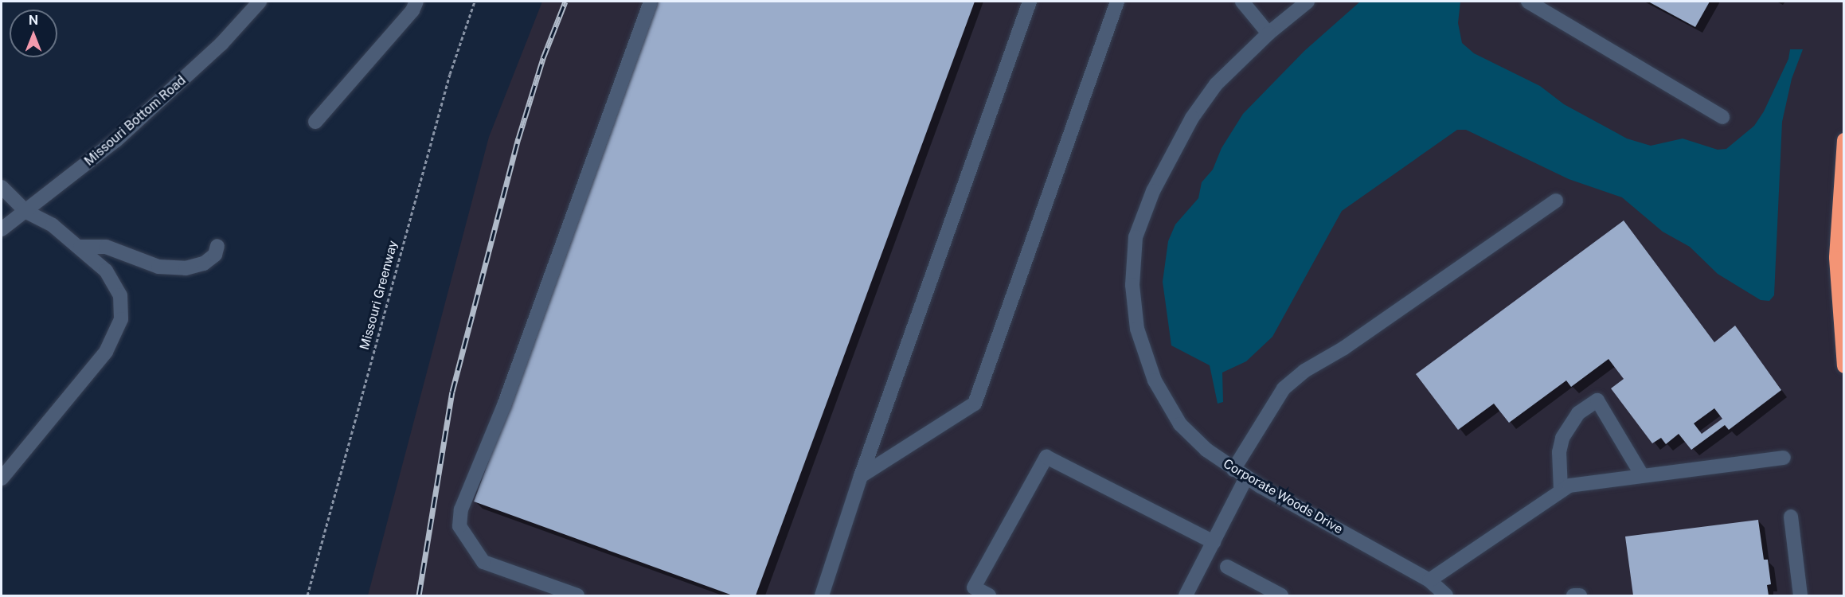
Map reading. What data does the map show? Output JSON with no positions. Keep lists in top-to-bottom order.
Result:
{
  "streets": {
    "street": ["Missouri Bottom Road", "Corporate Woods Drive"],
    "path": ["Missouri Greenway"]
  },
  "north": "top"
}
